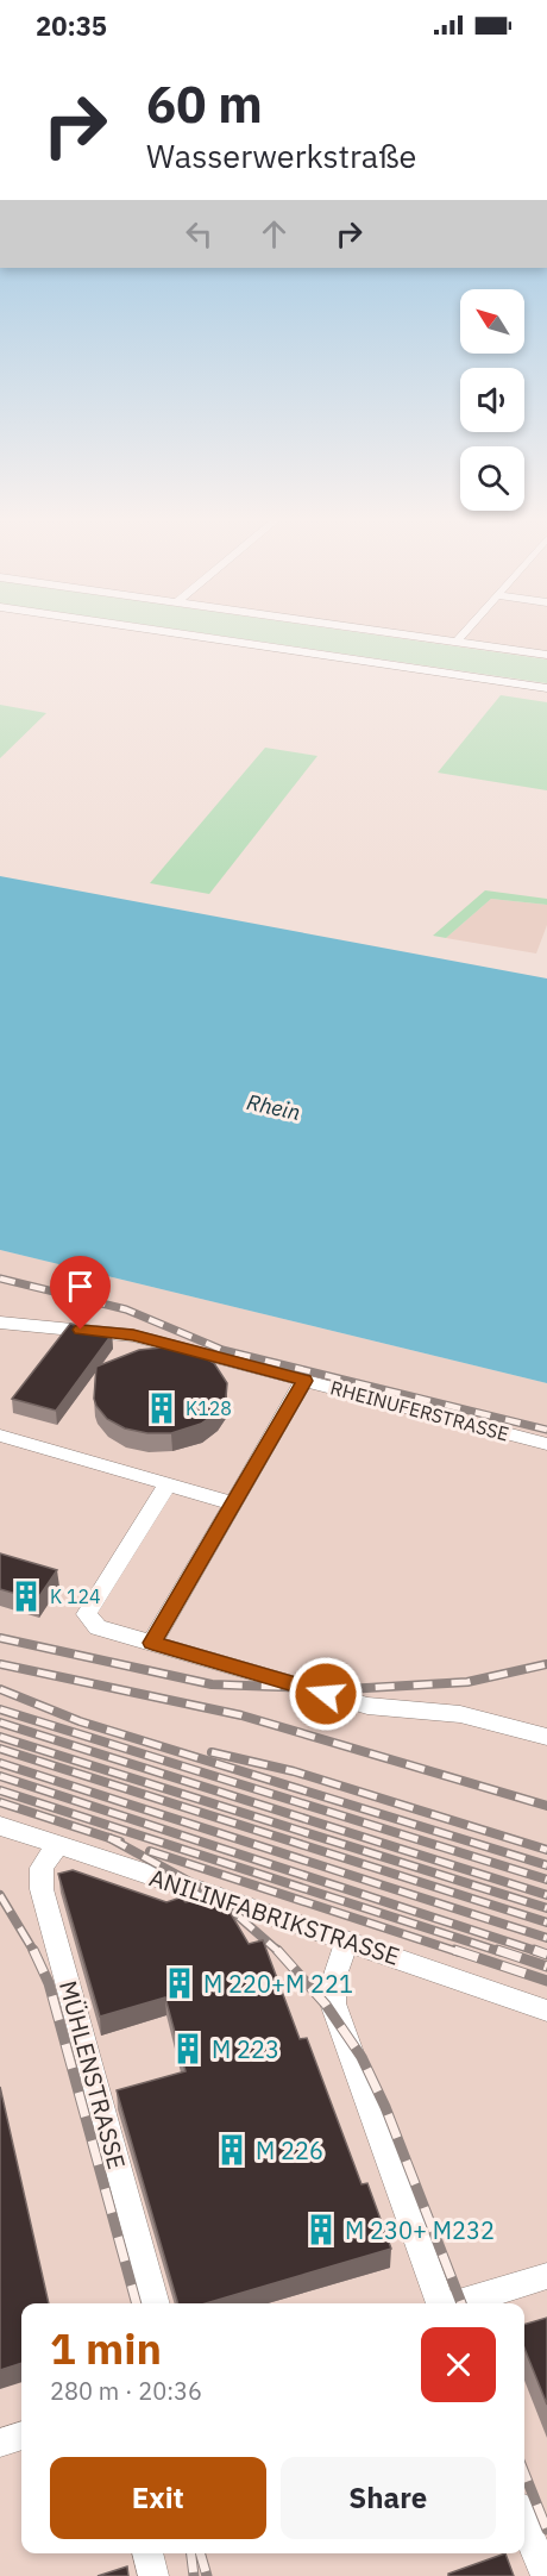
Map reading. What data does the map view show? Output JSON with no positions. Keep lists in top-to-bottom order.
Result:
{
  "streets": {
    "street": ["RHEINUFERSTRASSE", "ANILINFABRIKSTRASSE", "MÜHLENSTRASSE"]
  },
  "crossings": [
    ["ANILINFABRIKSTRASSE", "MÜHLENSTRASSE"]
  ],
  "water": ["Rhein"],
  "places": {
    "building": [
      "K128",
      "K 124",
      "M 220+M 221",
      "M 223",
      "M 226",
      "M 230+ M232"
    ]
  },
  "north": "top left",
  "page": {
    "status": "20:35",
    "turn": ["60 m", "Wasserwerkstraße"],
    "heading": ["1 min", "280 m · 20:36"],
    "buttons": ["Exit", "Share"]
  }
}
